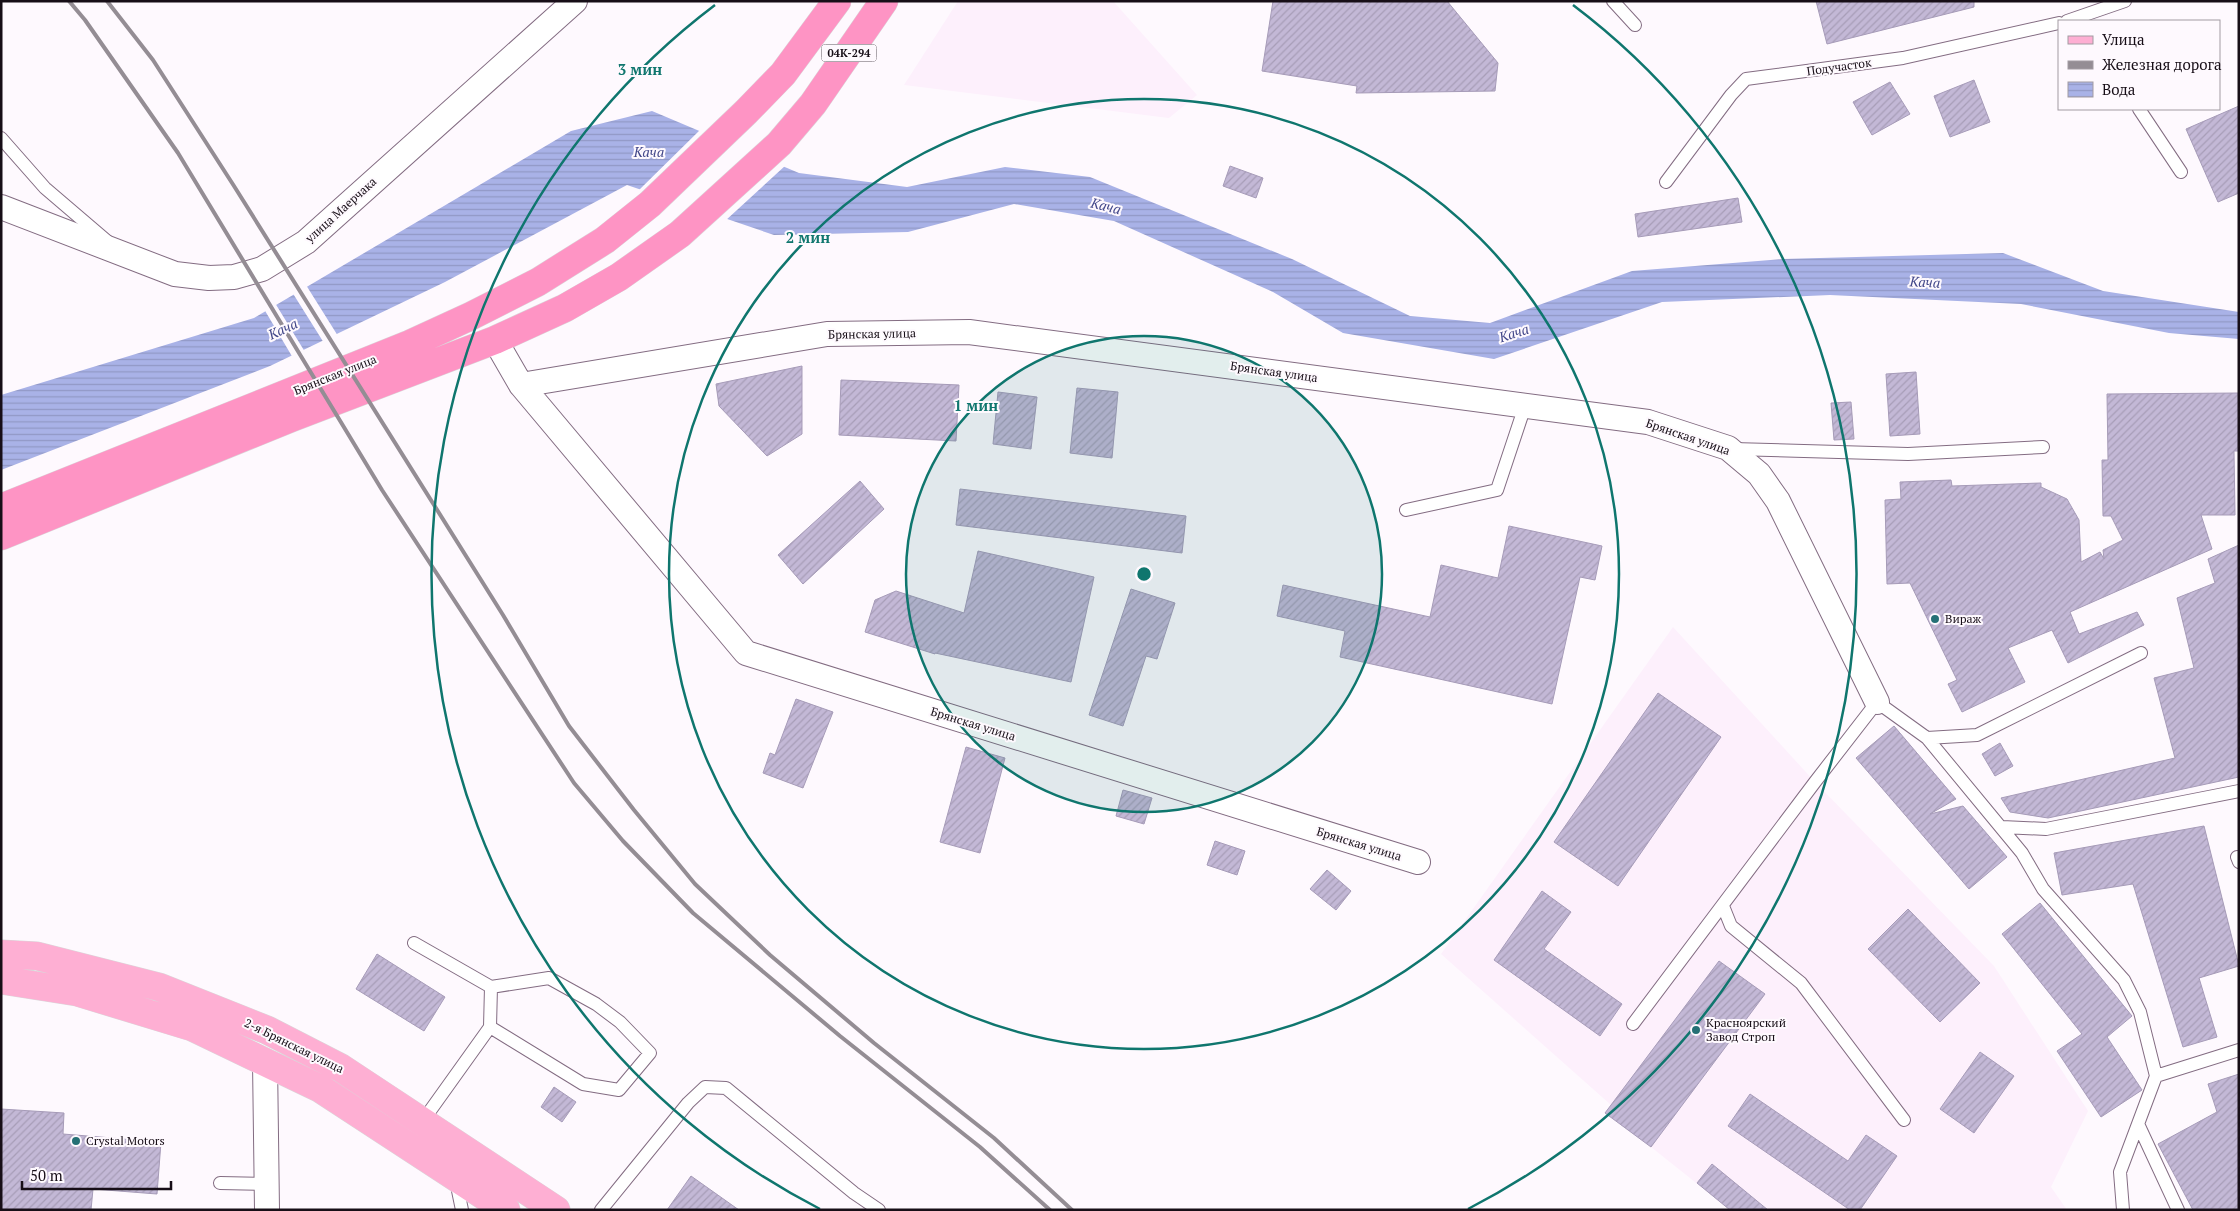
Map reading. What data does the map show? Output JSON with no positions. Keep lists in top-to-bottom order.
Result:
{
  "streets": {
    "highway": ["04К-294", "Брянская улица"],
    "main road": ["2-я Брянская улица"],
    "street": ["улица Маерчака"],
    "lane": ["Подучасток"]
  },
  "water": ["Кача"],
  "places": ["Вираж", "Красноярский Завод Строп", "Crystal Motors"],
  "legend": ["Улица", "Железная дорога", "Вода"],
  "scale_bar": "50 m",
  "rings": ["3 мин", "2 мин", "1 мин"]
}
